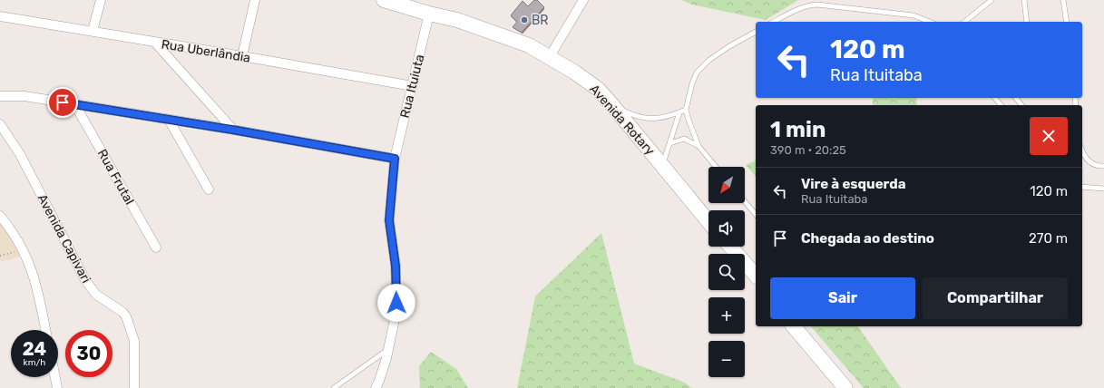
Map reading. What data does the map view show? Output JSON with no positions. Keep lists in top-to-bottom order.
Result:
{
  "streets": {
    "main road": ["Avenida Rotary"],
    "street": [
      "Rua Uberlândia",
      "Rua Ituiuta",
      "Rua Frutal",
      "Avenida Capivari"
    ]
  },
  "crossings": [
    ["Rua Uberlândia", "Rua Ituiuta"],
    ["Rua Ituiuta", "Avenida Rotary"]
  ],
  "places": ["BR"],
  "north": "bottom left",
  "page": {
    "turn": ["120 m", "Rua Ituitaba"],
    "heading": ["1 min", "390 m · 20:25"],
    "map_buttons": ["+", "−"],
    "list": [
      {
        "name": "Vire à esquerda",
        "note": "Rua Ituitaba",
        "value": "120 m"
      },
      {
        "name": "Chegada ao destino",
        "value": "270 m"
      }
    ],
    "buttons": ["Sair", "Compartilhar"],
    "speed": "24 km/h",
    "limit": "30"
  }
}
